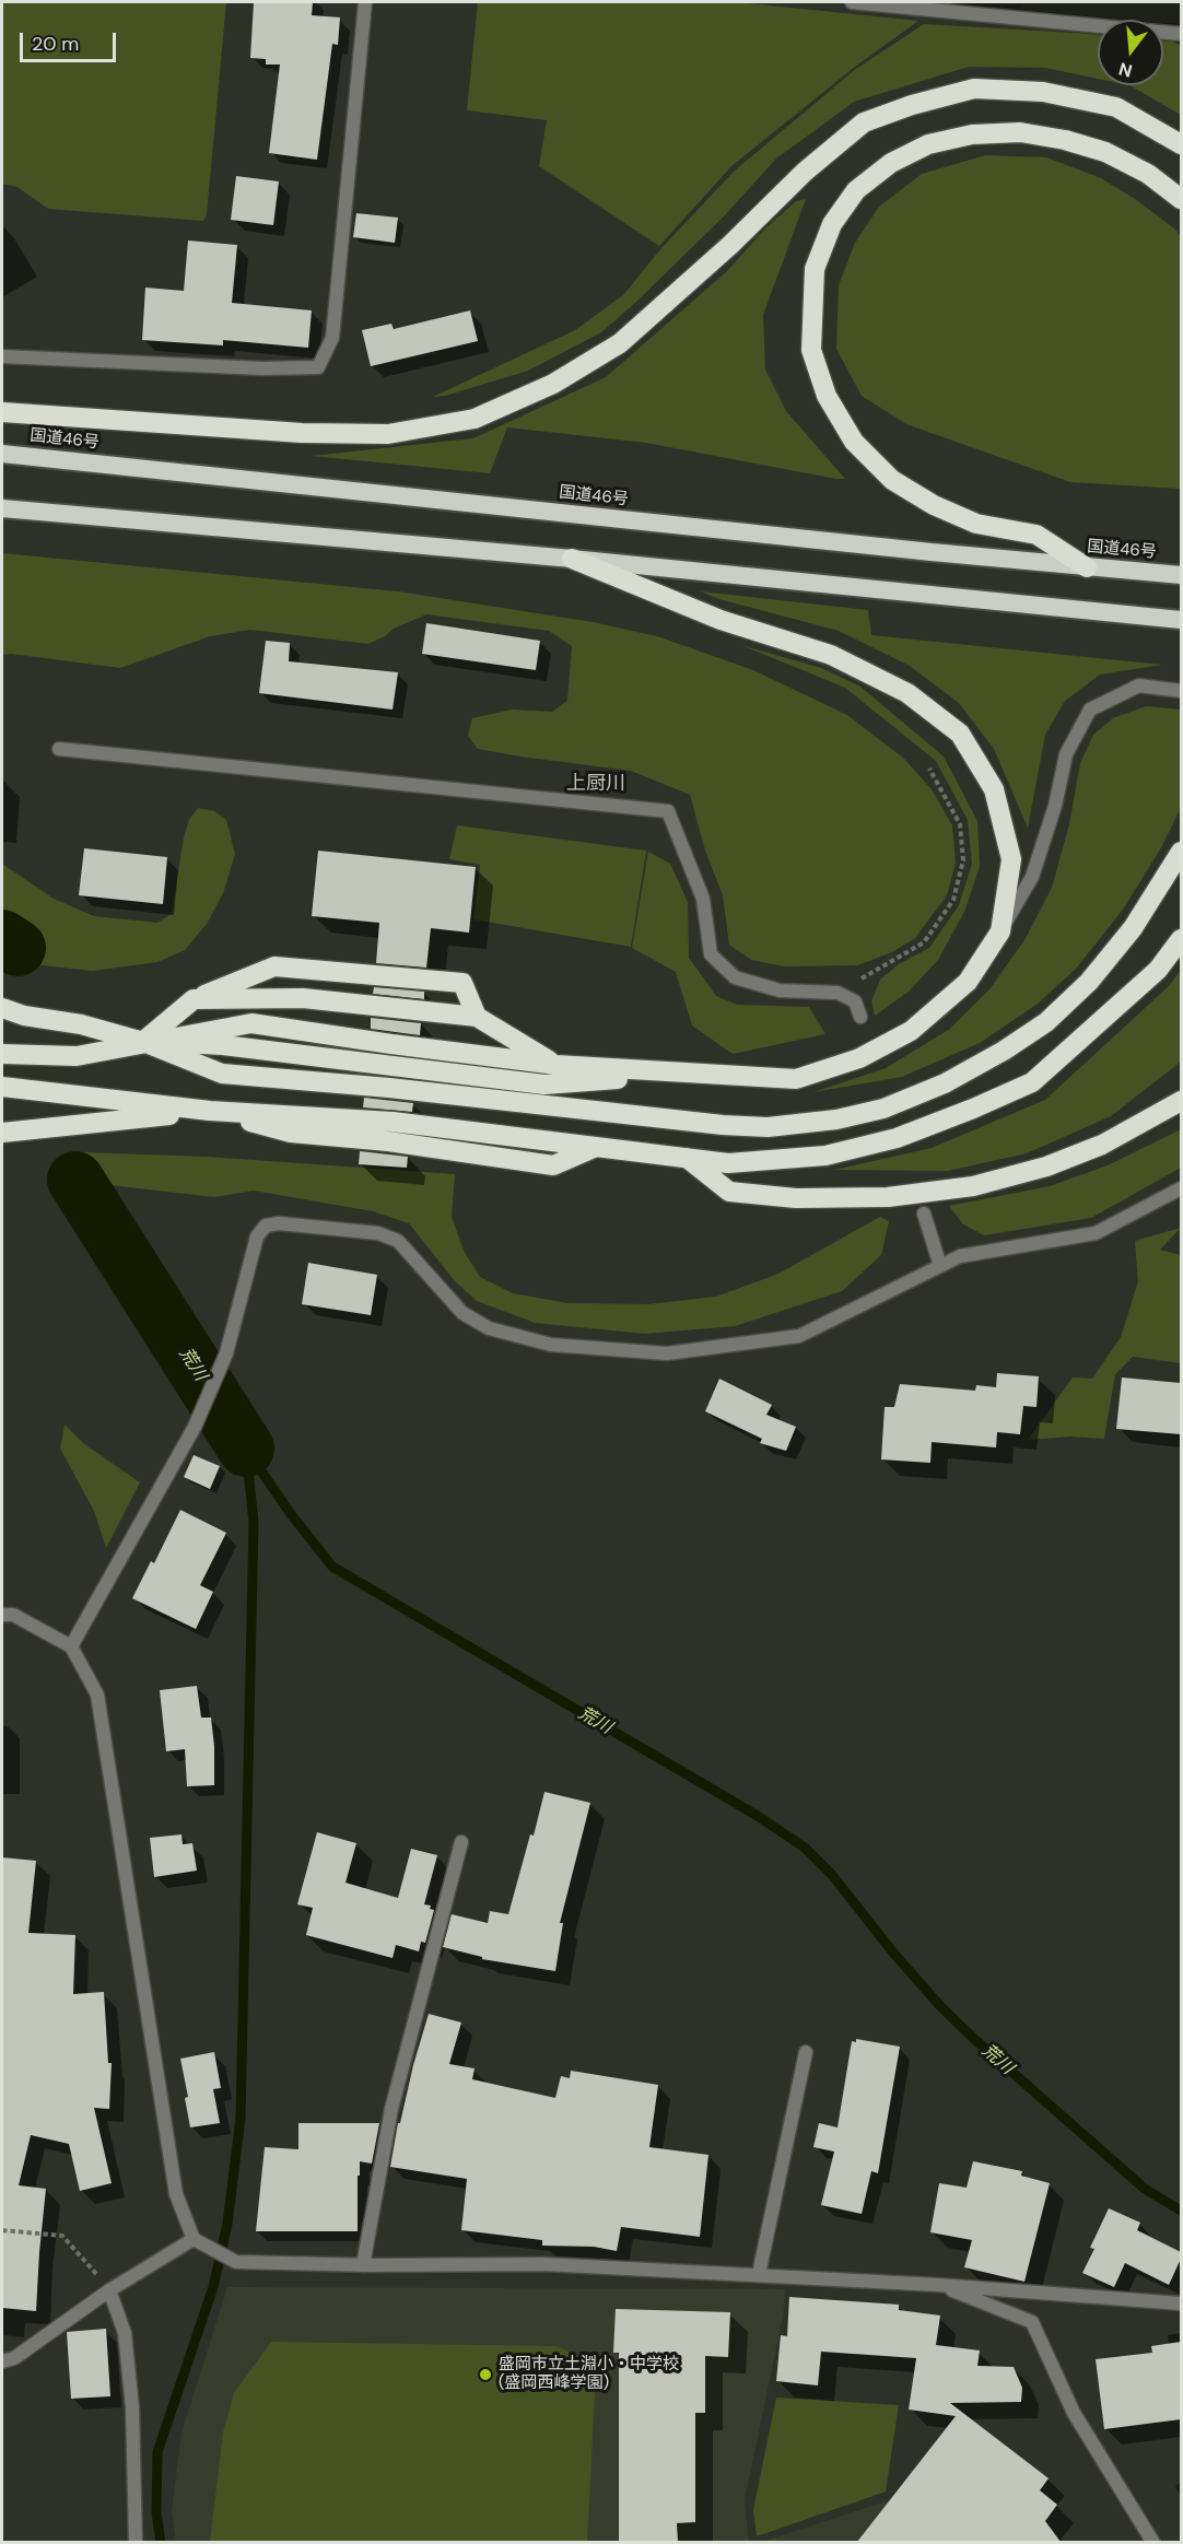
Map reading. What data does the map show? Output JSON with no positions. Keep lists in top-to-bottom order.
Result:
{
  "streets": {
    "highway": ["国道46号"]
  },
  "districts": ["上厨川"],
  "water": ["荒川"],
  "places": ["盛岡市立土淵小・中学校 (盛岡西峰学園)"],
  "scale_bar": "20 m",
  "north": "bottom"
}
